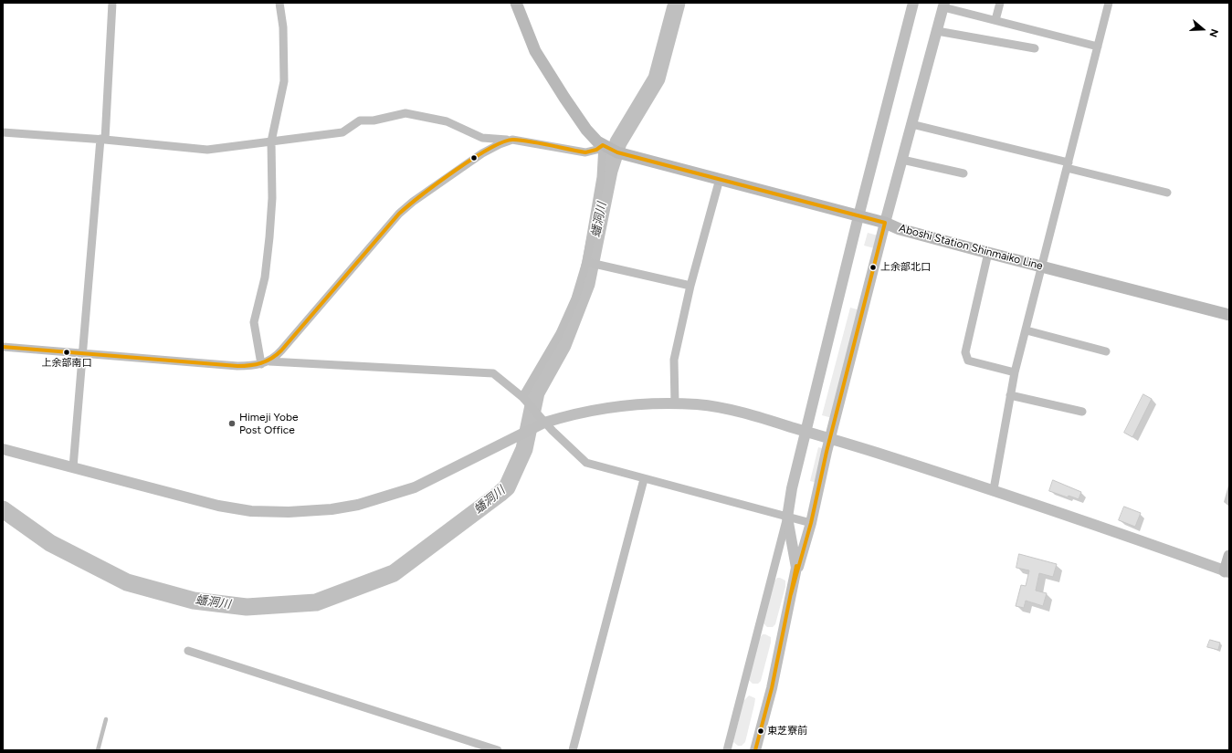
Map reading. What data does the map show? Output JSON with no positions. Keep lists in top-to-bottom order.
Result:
{
  "streets": {
    "main road": ["Aboshi Station Shinmaiko Line"]
  },
  "water": ["蟠洞川"],
  "places": [
    "上余部北口",
    "上余部南口",
    "Himeji Yobe Post Office",
    "東芝寮前"
  ],
  "north": "right"
}
